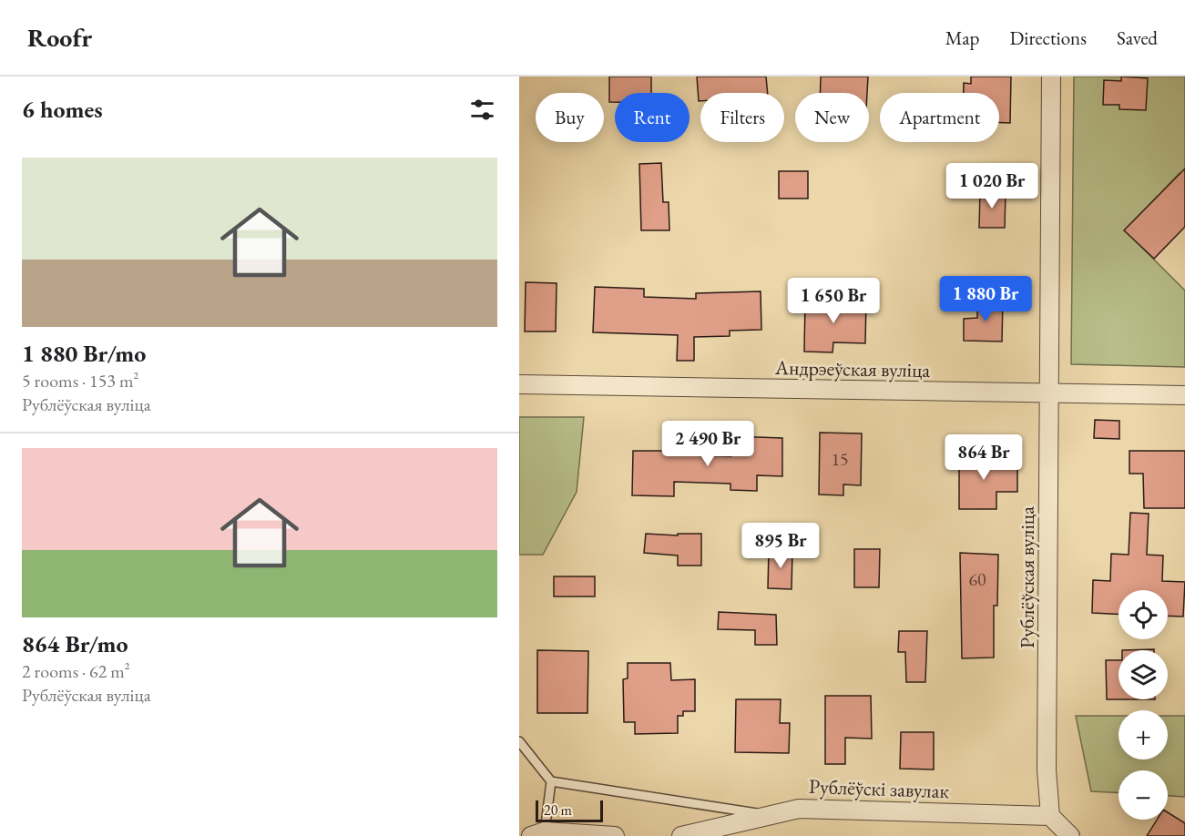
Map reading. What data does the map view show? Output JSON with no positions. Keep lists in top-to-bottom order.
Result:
{
  "streets": {
    "street": ["Андрэеўская вуліца", "Рублёўская вуліца", "Рублёўскі завулак"]
  },
  "crossings": [
    ["Андрэеўская вуліца", "Рублёўская вуліца"],
    ["Рублёўская вуліца", "Рублёўскі завулак"]
  ],
  "house_numbers": ["15", "60"],
  "scale_bar": "20 m",
  "page": {
    "header": "Roofr",
    "nav": ["Map", "Directions", "Saved"],
    "heading": "6 homes",
    "chip": [
      "Buy",
      "Rent",
      "Filters",
      "New",
      "Apartment"
    ],
    "list": [
      {
        "name": "1 880 Br/mo",
        "note": "5 rooms · 153 m² · Рублёўская вуліца"
      },
      {
        "name": "864 Br/mo",
        "note": "2 rooms · 62 m² · Рублёўская вуліца"
      }
    ],
    "price": [
      "1 020 Br",
      "1 880 Br",
      "1 650 Br",
      "2 490 Br",
      "864 Br",
      "895 Br"
    ],
    "map_buttons": ["+", "−"],
    "scale": "20 m"
  }
}
